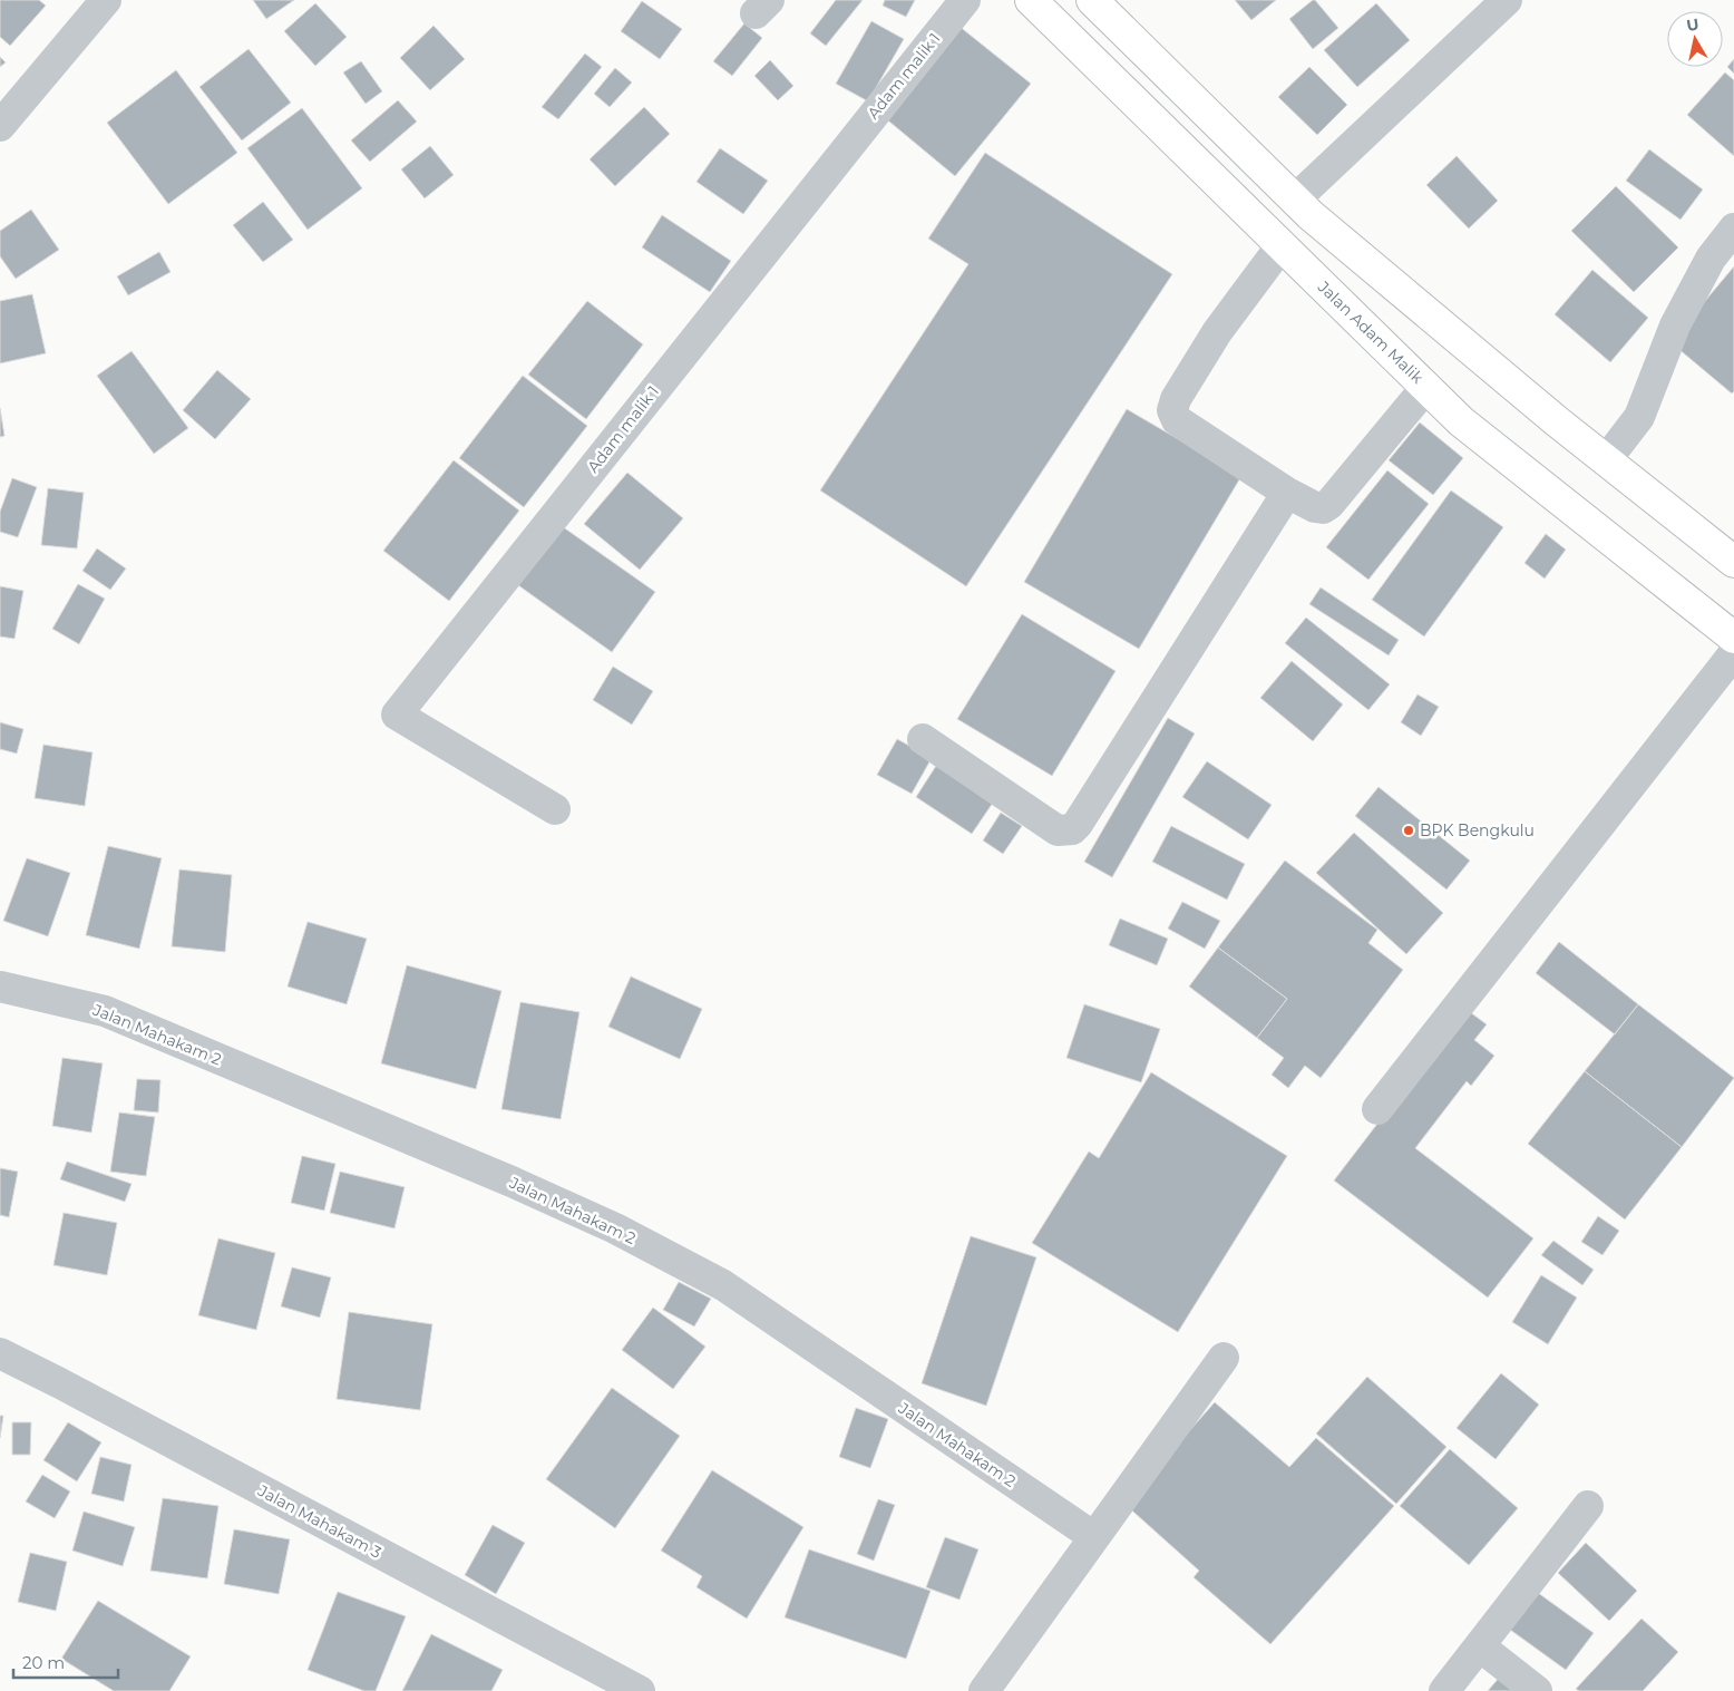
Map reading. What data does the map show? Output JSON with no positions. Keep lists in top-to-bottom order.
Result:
{
  "streets": {
    "main road": ["Jalan Adam Malik"],
    "street": ["Adam malik 1", "Jalan Mahakam 2", "Jalan Mahakam 3"]
  },
  "places": ["BPK Bengkulu"],
  "scale_bar": "20 m",
  "north": "top"
}
